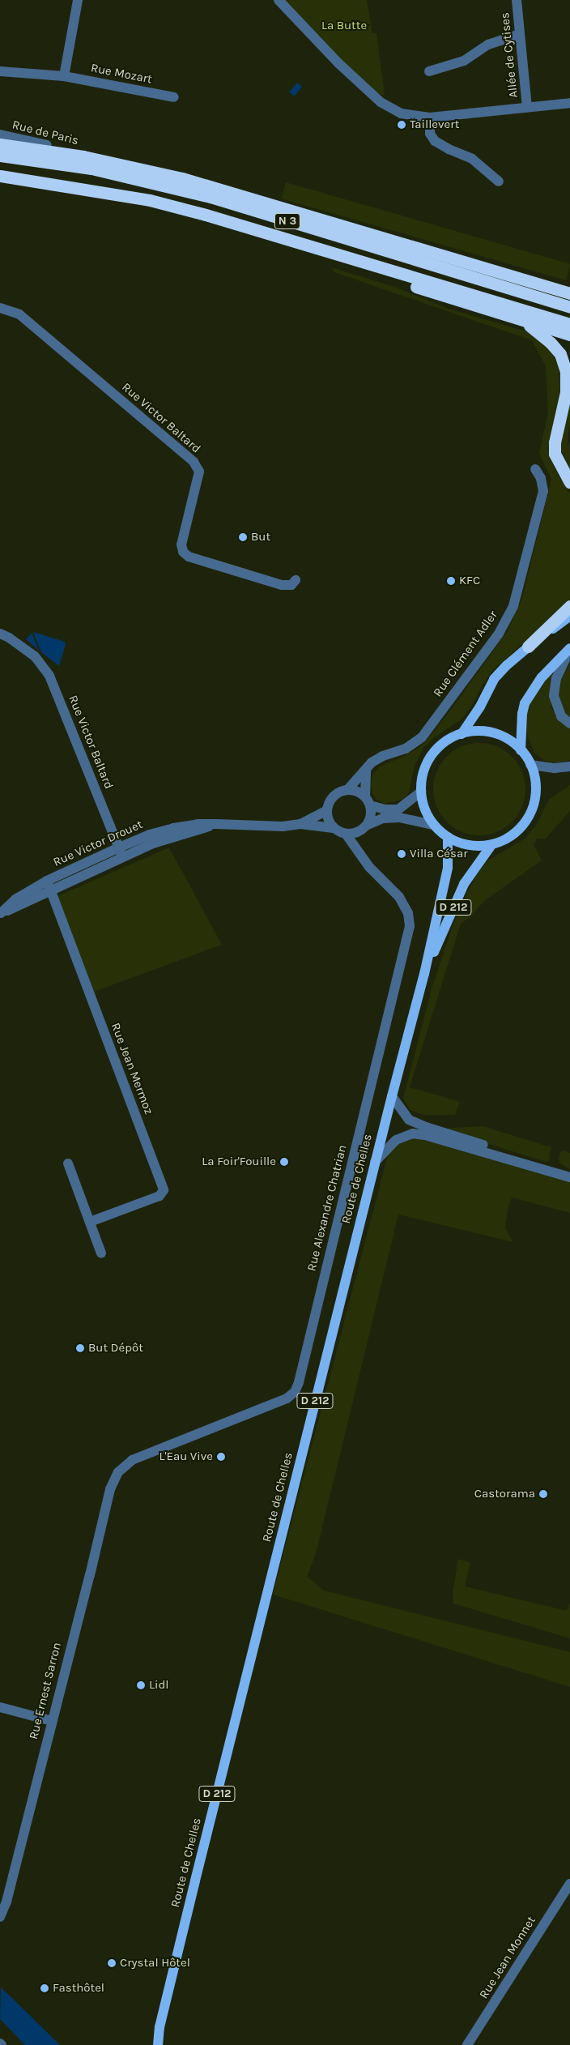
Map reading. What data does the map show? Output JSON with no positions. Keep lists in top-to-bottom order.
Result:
{
  "streets": {
    "highway": ["N 3"],
    "main road": ["D 212", "Route de Chelles"],
    "street": [
      "Allée de Cytises",
      "Rue Mozart",
      "Rue de Paris",
      "Rue Victor Baltard",
      "Rue Clément Adler",
      "Rue Victor Drouet",
      "Rue Jean Mermoz",
      "Rue Alexandre Chatrian",
      "Rue Ernest Sarron",
      "Rue Jean Monnet"
    ]
  },
  "crossings": [
    ["Rue Victor Baltard", "Rue Victor Drouet"],
    ["Rue Clément Adler", "Rue Victor Drouet"],
    ["Rue Clément Adler", "Rue Alexandre Chatrian"],
    ["Rue Victor Drouet", "Rue Jean Mermoz"],
    ["Rue Victor Drouet", "Rue Alexandre Chatrian"],
    ["D 212", "Route de Chelles"],
    ["Rue Alexandre Chatrian", "Rue Ernest Sarron"]
  ],
  "parks": ["La Butte"],
  "places": [
    "Taillevert",
    "But",
    "KFC",
    "Villa César",
    "La Foir'Fouille",
    "But Dépôt",
    "L'Eau Vive",
    "Castorama",
    "Lidl",
    "Crystal Hôtel",
    "Fasthôtel"
  ]
}
